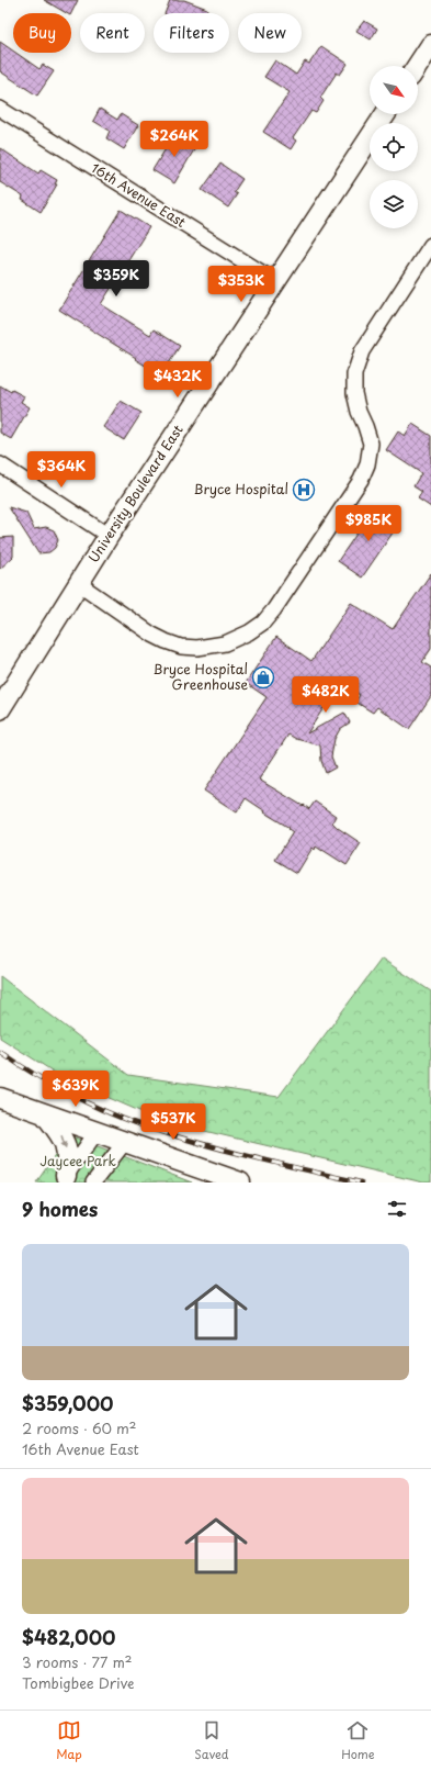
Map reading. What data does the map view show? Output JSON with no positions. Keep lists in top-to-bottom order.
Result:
{
  "streets": {
    "main road": ["University Boulevard East"],
    "street": ["16th Avenue East"]
  },
  "crossings": [
    ["16th Avenue East", "University Boulevard East"]
  ],
  "parks": ["Jaycee Park"],
  "places": {
    "hospital": ["Bryce Hospital"],
    "shop": ["Bryce Hospital Greenhouse"]
  },
  "north": "bottom right",
  "page": {
    "chip": [
      "Buy",
      "Rent",
      "Filters",
      "New"
    ],
    "price": [
      "$264K",
      "$359K",
      "$353K",
      "$432K",
      "$364K",
      "$985K",
      "$482K",
      "$639K",
      "$537K"
    ],
    "heading": "9 homes",
    "list": [
      {
        "name": "$359,000",
        "note": "2 rooms · 60 m² · 16th Avenue East"
      },
      {
        "name": "$482,000",
        "note": "3 rooms · 77 m² · Tombigbee Drive"
      }
    ],
    "tabs": ["Map", "Saved", "Home"]
  }
}
